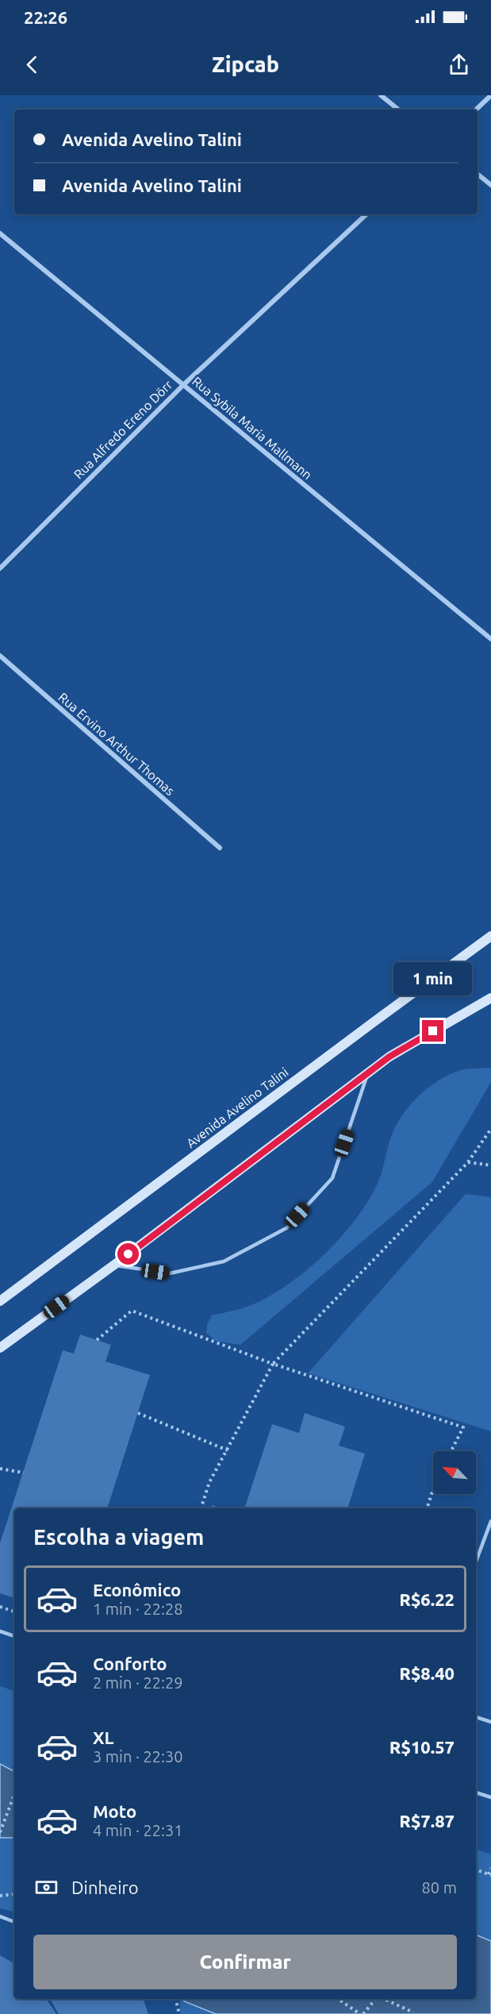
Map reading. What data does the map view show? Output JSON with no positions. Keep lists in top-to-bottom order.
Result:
{
  "streets": {
    "main road": ["Avenida Avelino Talini"],
    "street": ["Rua Sybila Maria Mallmann", "Rua Alfredo Ereno Dörr", "Rua Ervino Arthur Thomas"]
  },
  "crossings": [
    ["Rua Sybila Maria Mallmann", "Rua Alfredo Ereno Dörr"]
  ],
  "north": "top left",
  "page": {
    "status": "22:26",
    "header": "Zipcab",
    "banner": ["Avenida Avelino Talini", "Avenida Avelino Talini"],
    "bubble": "1 min",
    "heading": "Escolha a viagem",
    "list": [
      {
        "name": "Econômico",
        "note": "1 min · 22:28",
        "value": "R$6.22"
      },
      {
        "name": "Conforto",
        "note": "2 min · 22:29",
        "value": "R$8.40"
      },
      {
        "name": "XL",
        "note": "3 min · 22:30",
        "value": "R$10.57"
      },
      {
        "name": "Moto",
        "note": "4 min · 22:31",
        "value": "R$7.87"
      }
    ],
    "pay": ["Dinheiro", "80 m"],
    "buttons": "Confirmar"
  }
}
